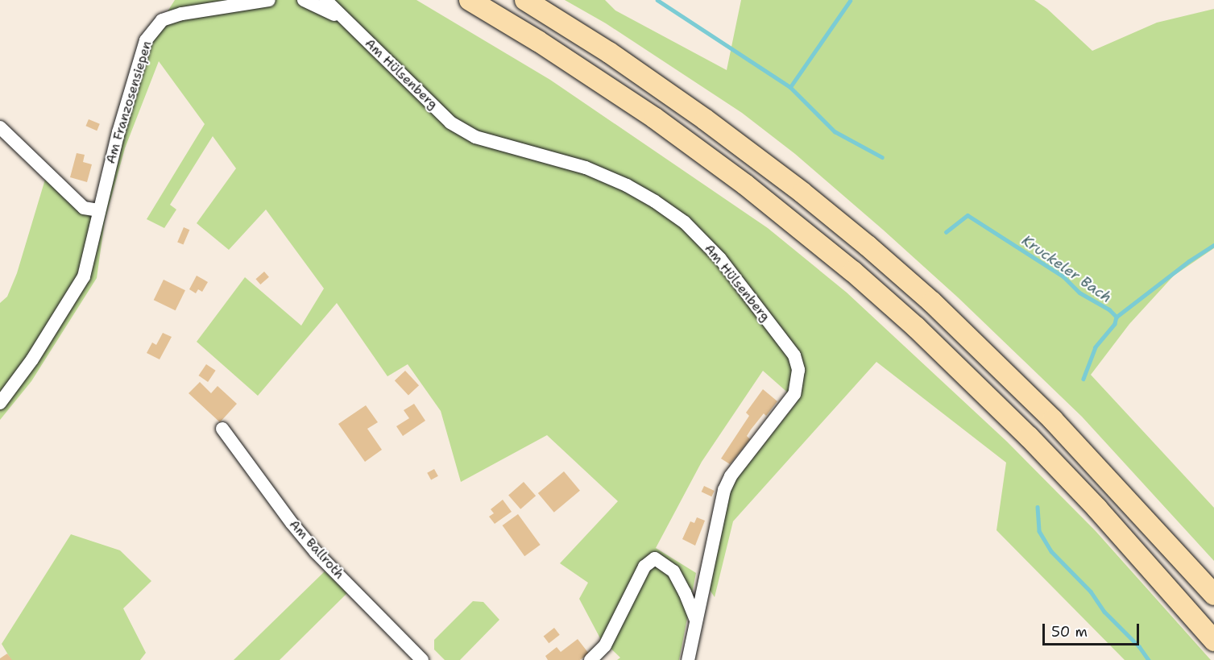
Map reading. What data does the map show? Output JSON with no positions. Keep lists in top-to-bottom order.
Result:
{
  "streets": {
    "street": ["Am Hülsenberg", "Am Franzosensiepen", "Am Ballroth"]
  },
  "water": ["Kruckeler Bach"],
  "scale_bar": "50 m"
}
